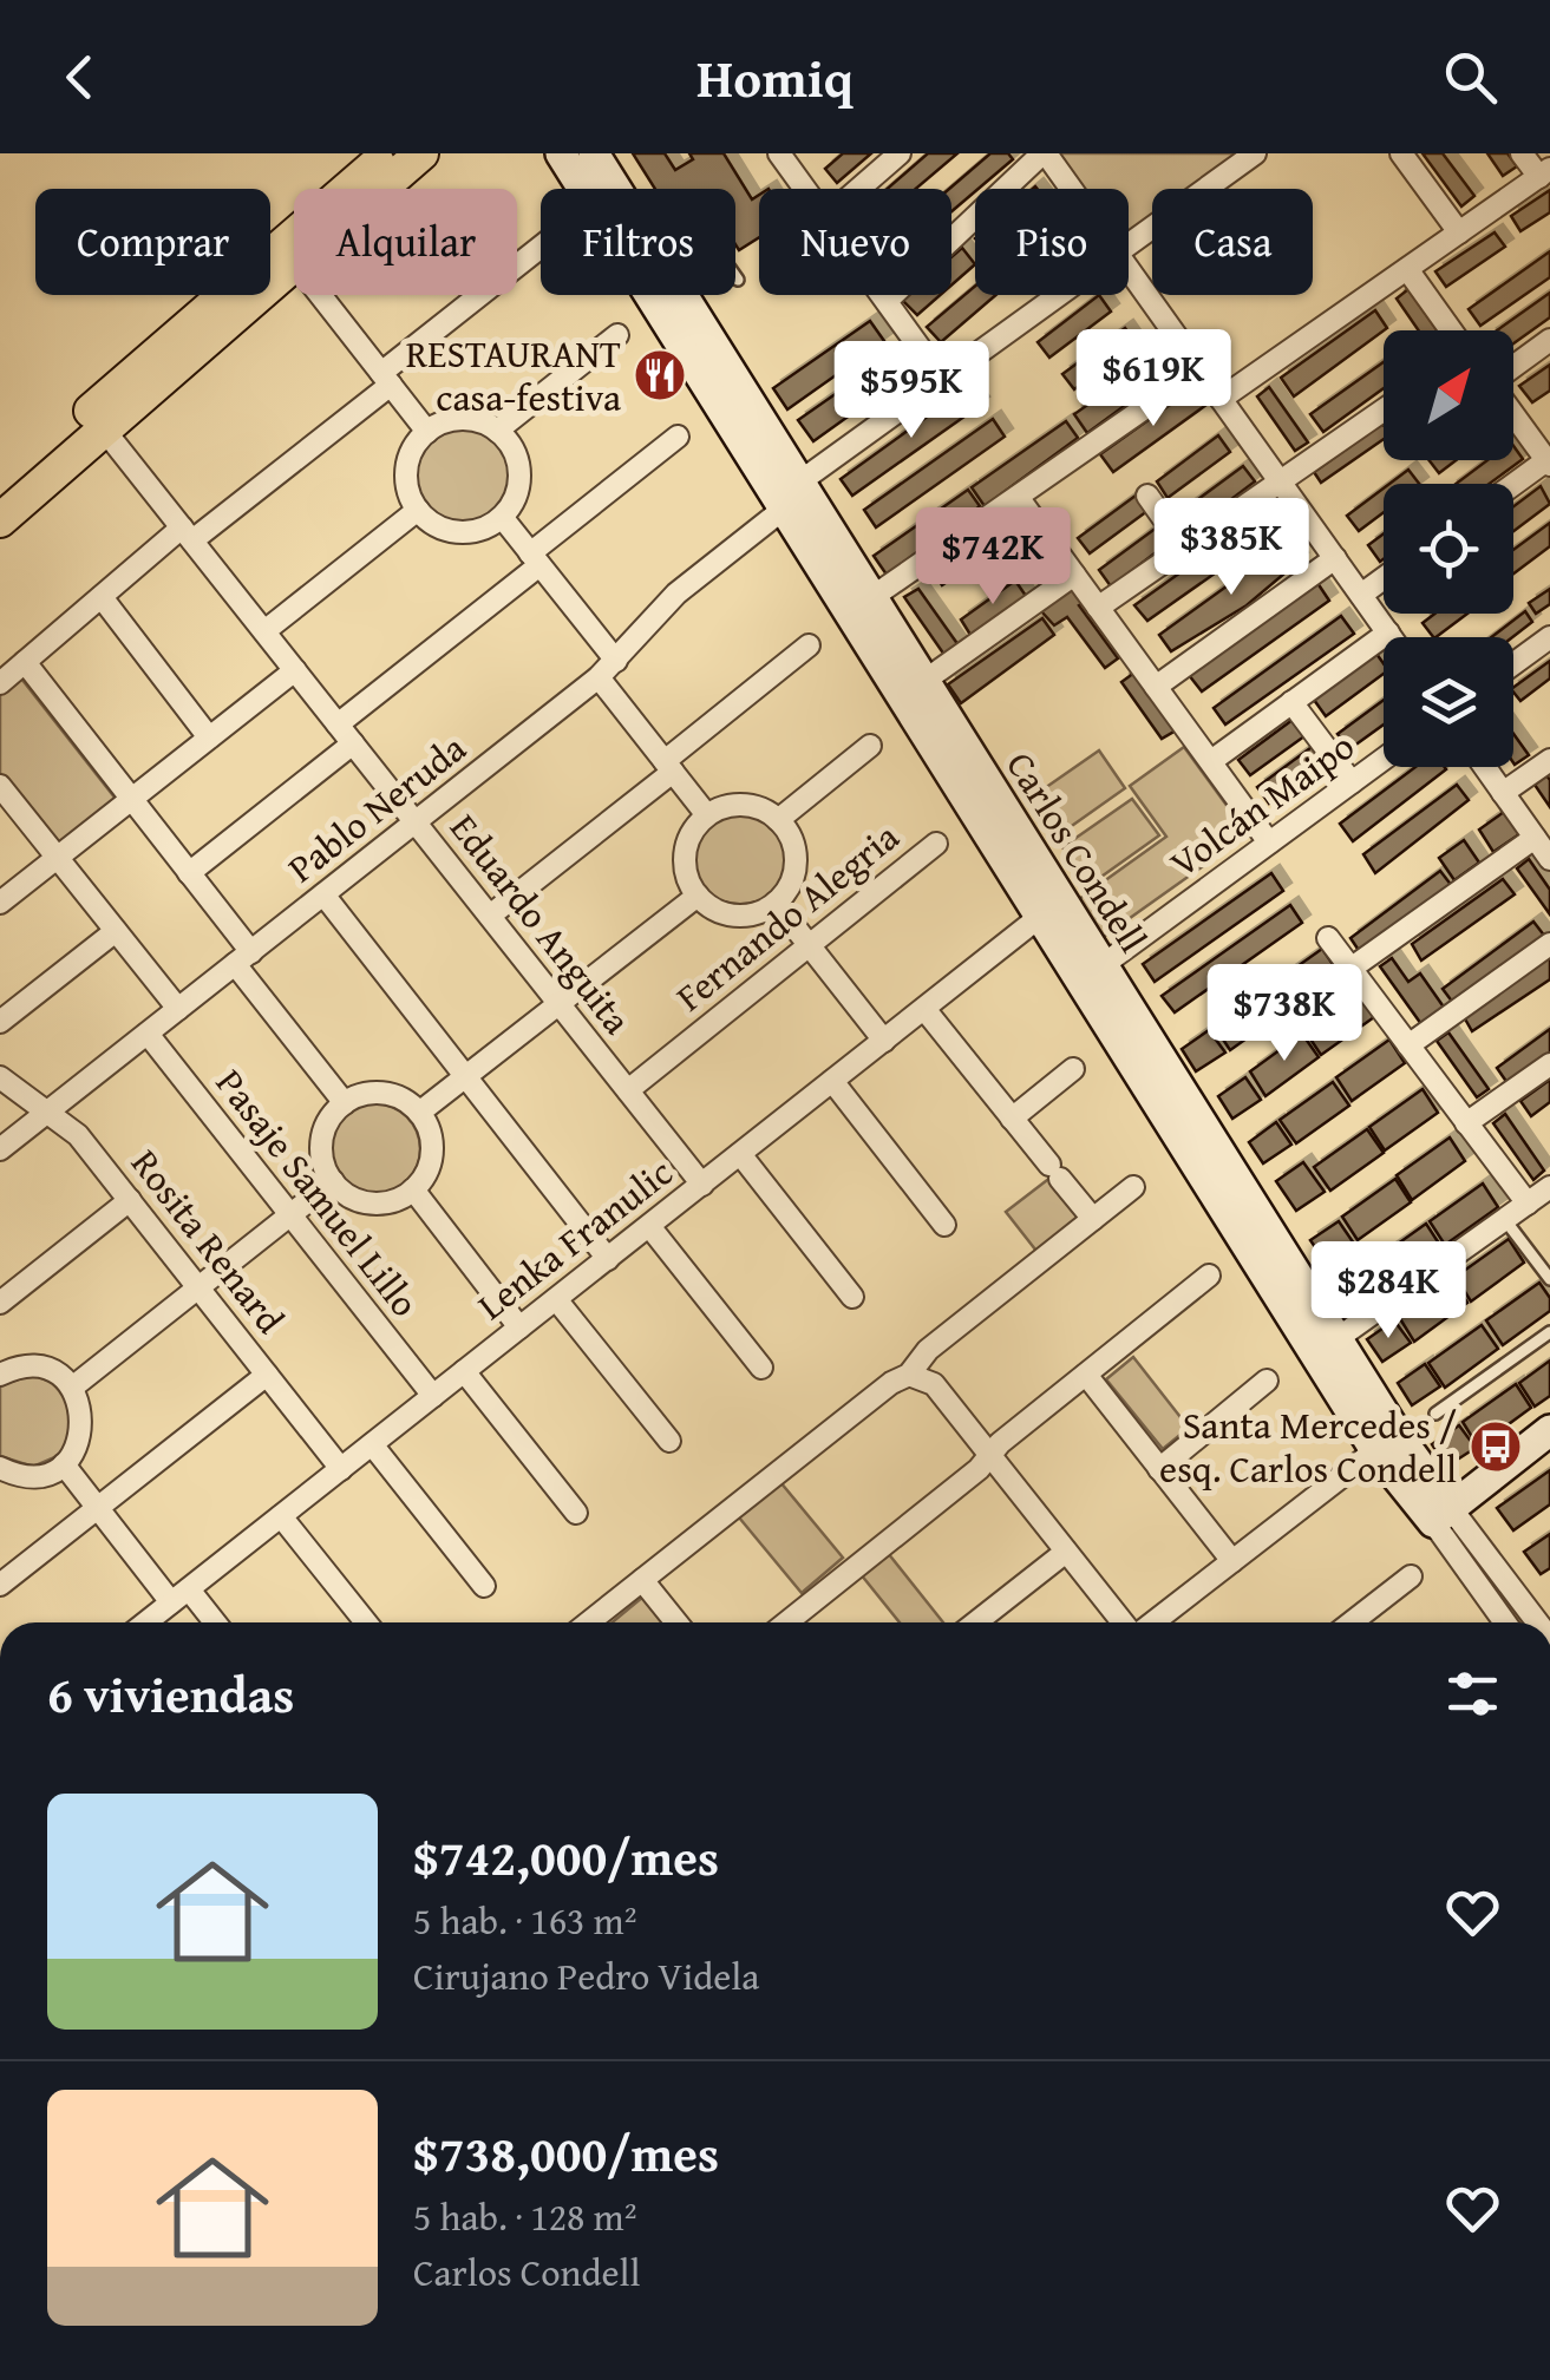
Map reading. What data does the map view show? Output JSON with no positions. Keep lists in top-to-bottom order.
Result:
{
  "streets": {
    "street": [
      "Volcán Maipo",
      "Pablo Neruda",
      "Carlos Condell",
      "Fernando Alegria",
      "Eduardo Anguita",
      "Pasaje Samuel Lillo",
      "Lenka Franulic",
      "Rosita Renard"
    ]
  },
  "crossings": [
    ["Volcán Maipo", "Carlos Condell"],
    ["Pablo Neruda", "Carlos Condell"],
    ["Pablo Neruda", "Eduardo Anguita"],
    ["Pablo Neruda", "Pasaje Samuel Lillo"],
    ["Pablo Neruda", "Rosita Renard"],
    ["Carlos Condell", "Lenka Franulic"],
    ["Fernando Alegria", "Eduardo Anguita"],
    ["Eduardo Anguita", "Lenka Franulic"],
    ["Pasaje Samuel Lillo", "Lenka Franulic"],
    ["Lenka Franulic", "Rosita Renard"]
  ],
  "places": {
    "restaurant": ["RESTAURANT casa-festiva"],
    "bus stop": ["Santa Mercedes / esq. Carlos Condell"]
  },
  "north": "top right",
  "page": {
    "header": "Homiq",
    "chip": [
      "Comprar",
      "Alquilar",
      "Filtros",
      "Nuevo",
      "Piso",
      "Casa"
    ],
    "price": [
      "$619K",
      "$595K",
      "$385K",
      "$742K",
      "$738K",
      "$284K"
    ],
    "heading": "6 viviendas",
    "list": [
      {
        "name": "$742,000/mes",
        "note": "5 hab. · 163 m² · Cirujano Pedro Videla"
      },
      {
        "name": "$738,000/mes",
        "note": "5 hab. · 128 m² · Carlos Condell"
      }
    ]
  }
}
